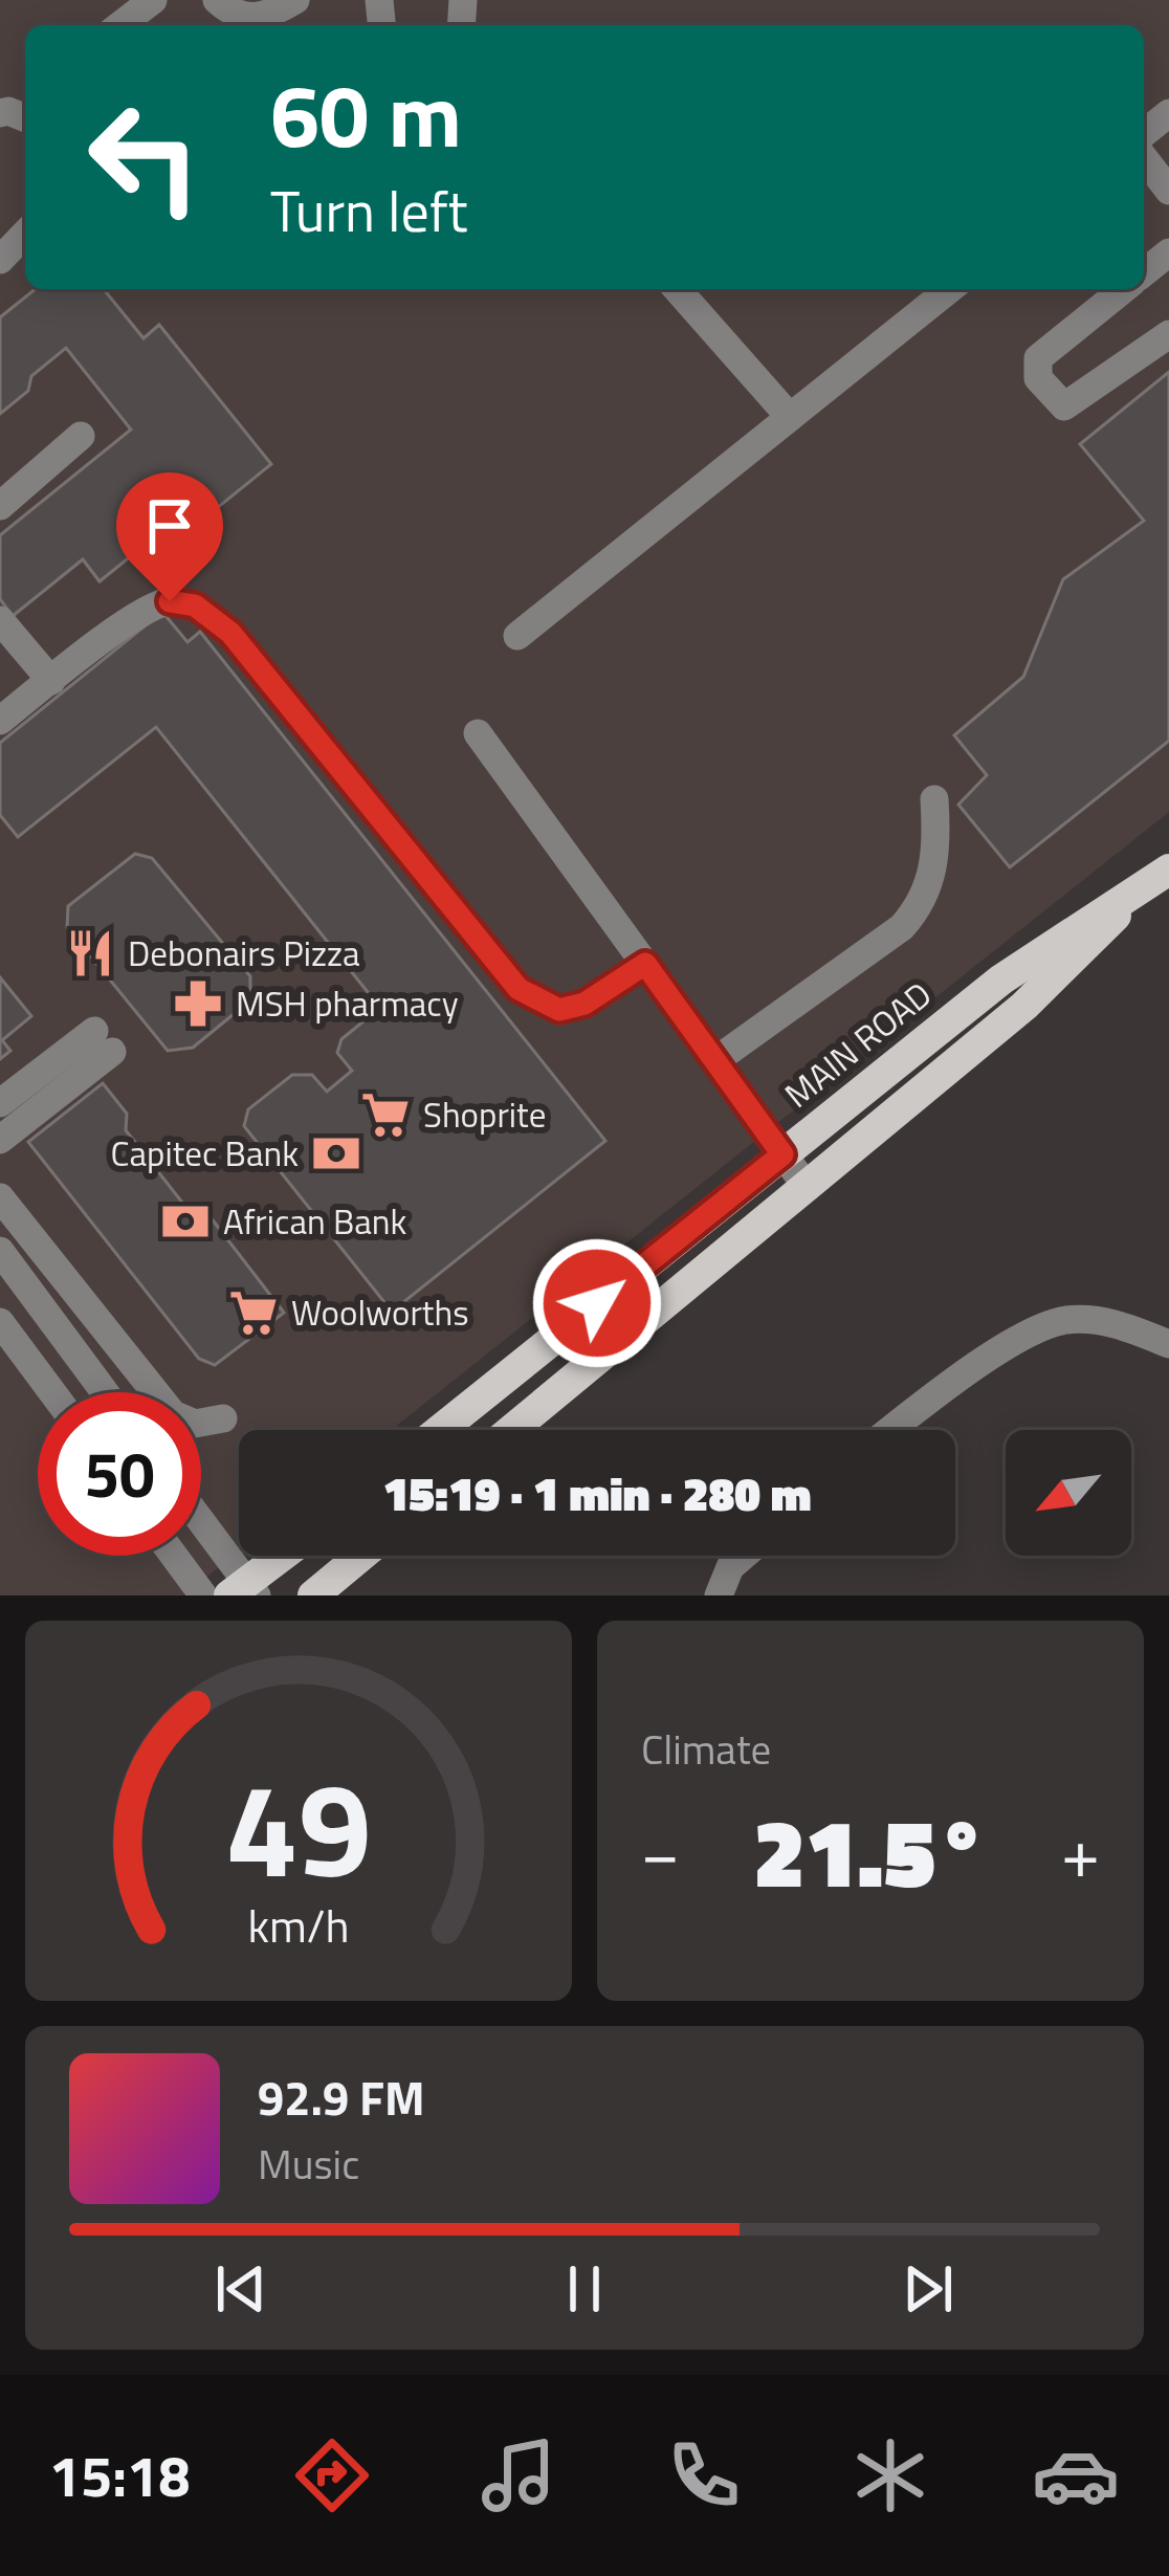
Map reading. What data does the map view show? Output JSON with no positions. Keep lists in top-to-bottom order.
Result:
{
  "streets": {
    "main road": ["MAIN ROAD"]
  },
  "places": {
    "restaurant": ["Debonairs Pizza"],
    "pharmacy": ["MSH pharmacy"],
    "supermarket": ["Shoprite", "Woolworths"],
    "bank": ["Capitec Bank", "African Bank"]
  },
  "north": "bottom left",
  "page": {
    "turn": ["60 m", "Turn left"],
    "limit": "50",
    "trip": "15:19 · 1 min · 280 m",
    "tile": "Climate",
    "heat": ["−", "21.5°", "+"],
    "song": ["92.9 FM", "Music"],
    "tabs": "15:18",
    "gauge": ["49", "km/h"]
  }
}
